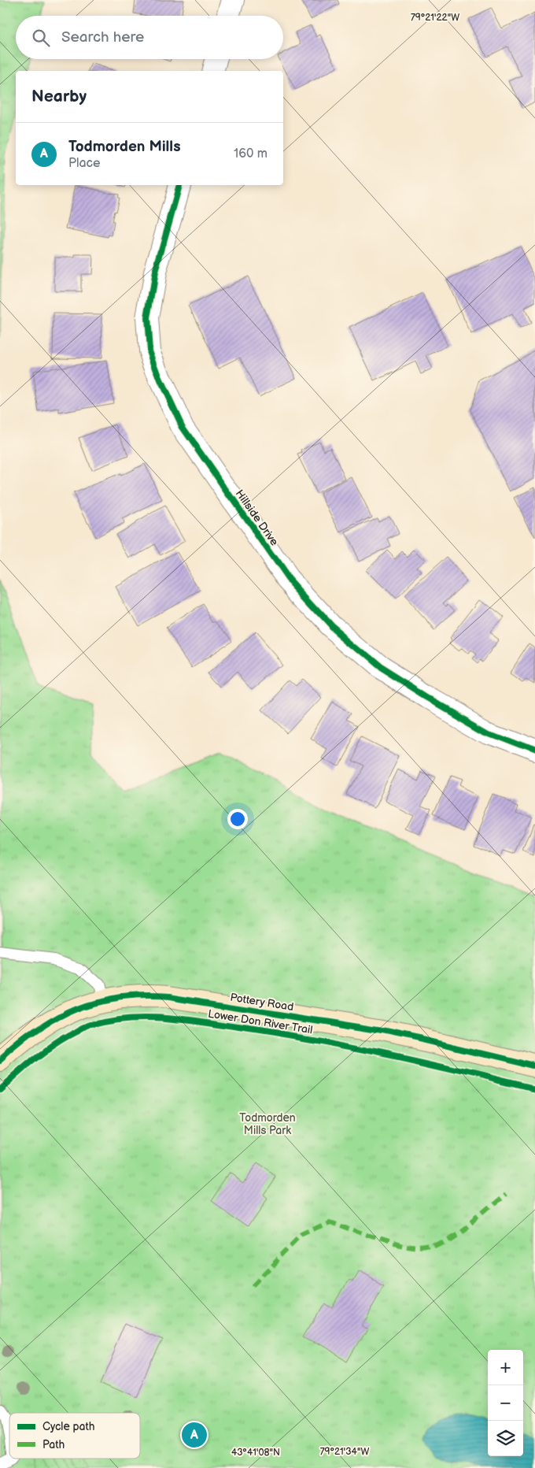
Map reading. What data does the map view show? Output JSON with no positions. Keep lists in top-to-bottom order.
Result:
{
  "streets": {
    "street": ["Hillside Drive", "Pottery Road"],
    "cycle path": ["Lower Don River Trail"]
  },
  "parks": ["Todmorden Mills Park"],
  "legend": ["Cycle path", "Path"],
  "page": {
    "search": "Search here",
    "heading": "Nearby",
    "list": [
      {
        "mark": "A",
        "name": "Todmorden Mills",
        "note": "Place",
        "value": "160 m"
      }
    ],
    "map_buttons": ["+", "−"],
    "pins": "A"
  },
  "coordinates": ["79°21'22\"W", "79°21'34\"W", "43°41'08\"N"]
}
